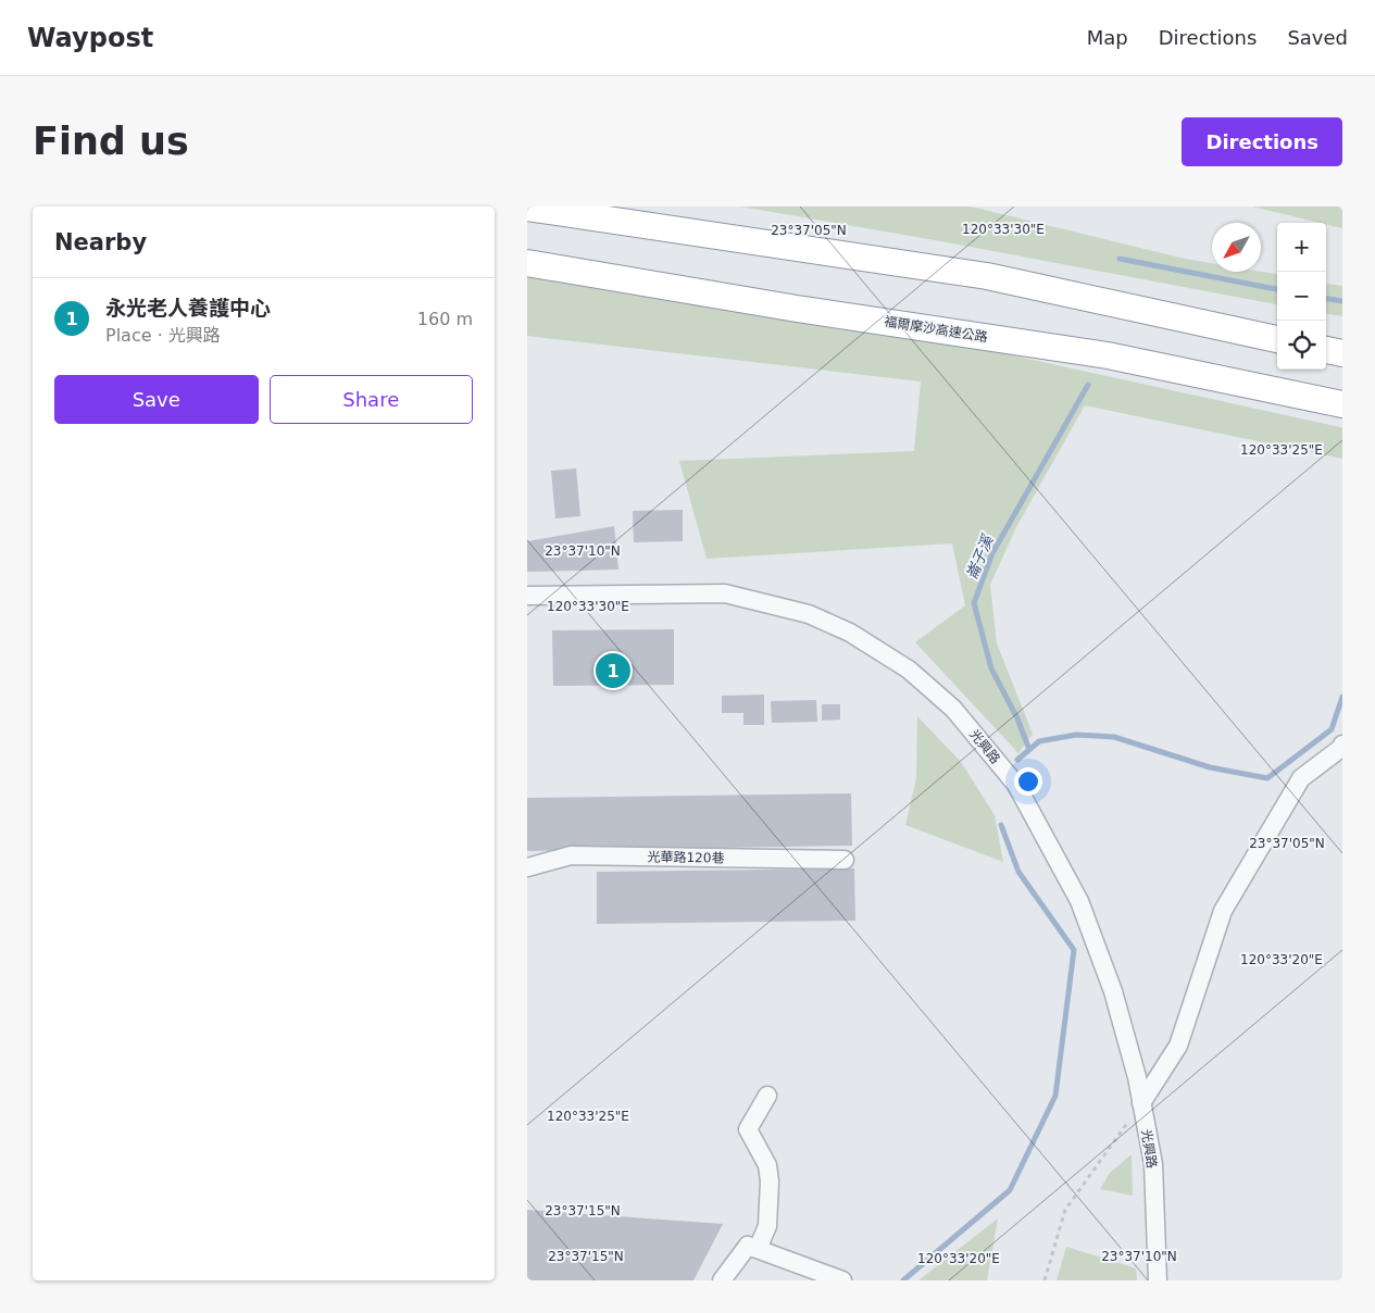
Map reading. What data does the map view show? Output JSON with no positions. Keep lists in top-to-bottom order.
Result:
{
  "streets": {
    "highway": ["福爾摩沙高速公路"],
    "street": ["光興路", "光華路120巷"]
  },
  "water": ["崙子溪"],
  "north": "bottom left",
  "page": {
    "header": "Waypost",
    "nav": ["Map", "Directions", "Saved"],
    "buttons": [
      "Directions",
      ["Save", "Share"]
    ],
    "title": "Find us",
    "heading": "Nearby",
    "map_buttons": ["+", "−"],
    "list": [
      {
        "mark": "1",
        "name": "永光老人養護中心",
        "note": "Place · 光興路",
        "value": "160 m"
      }
    ],
    "pins": "1"
  },
  "coordinates": [
    "120°33'30\"E",
    "23°37'05\"N",
    "120°33'25\"E",
    "23°37'10\"N",
    "120°33'20\"E",
    "23°37'15\"N"
  ]
}
